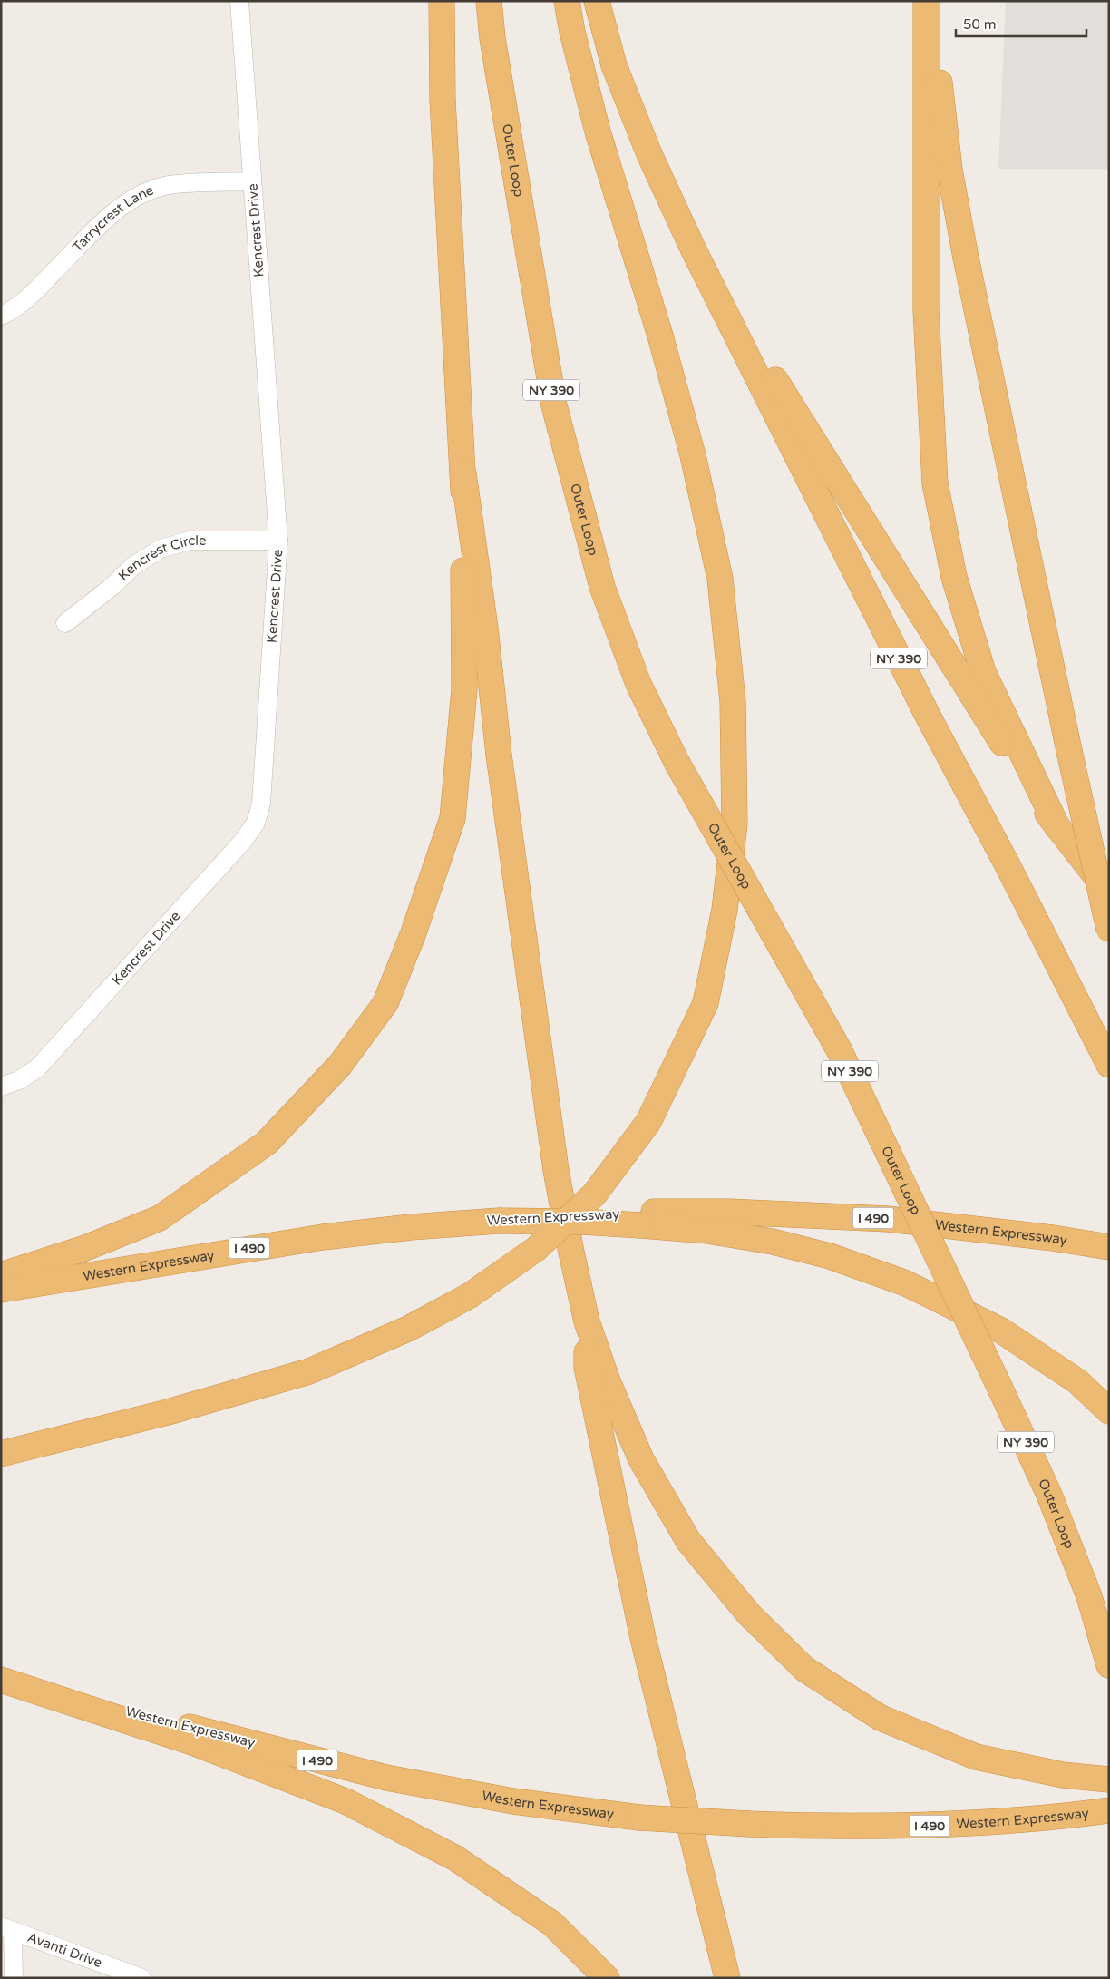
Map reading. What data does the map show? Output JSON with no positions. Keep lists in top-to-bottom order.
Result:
{
  "streets": {
    "highway": [
      "Outer Loop",
      "NY 390",
      "Western Expressway",
      "I 490"
    ],
    "street": [
      "Tarrycrest Lane",
      "Kencrest Drive",
      "Kencrest Circle",
      "Avanti Drive"
    ]
  },
  "crossings": [
    ["Tarrycrest Lane", "Kencrest Drive"],
    ["Kencrest Drive", "Kencrest Circle"]
  ],
  "scale_bar": "50 m"
}
